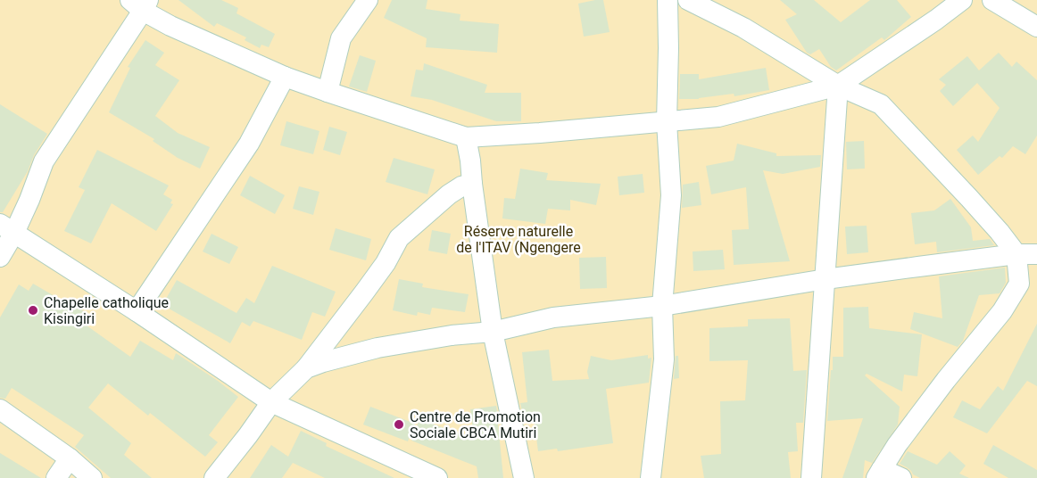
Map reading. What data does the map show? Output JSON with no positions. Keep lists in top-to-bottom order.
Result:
{
  "parks": ["Réserve naturelle de l'ITAV (Ngengere"],
  "places": ["Chapelle catholique Kisingiri", "Centre de Promotion Sociale CBCA Mutiri"]
}
